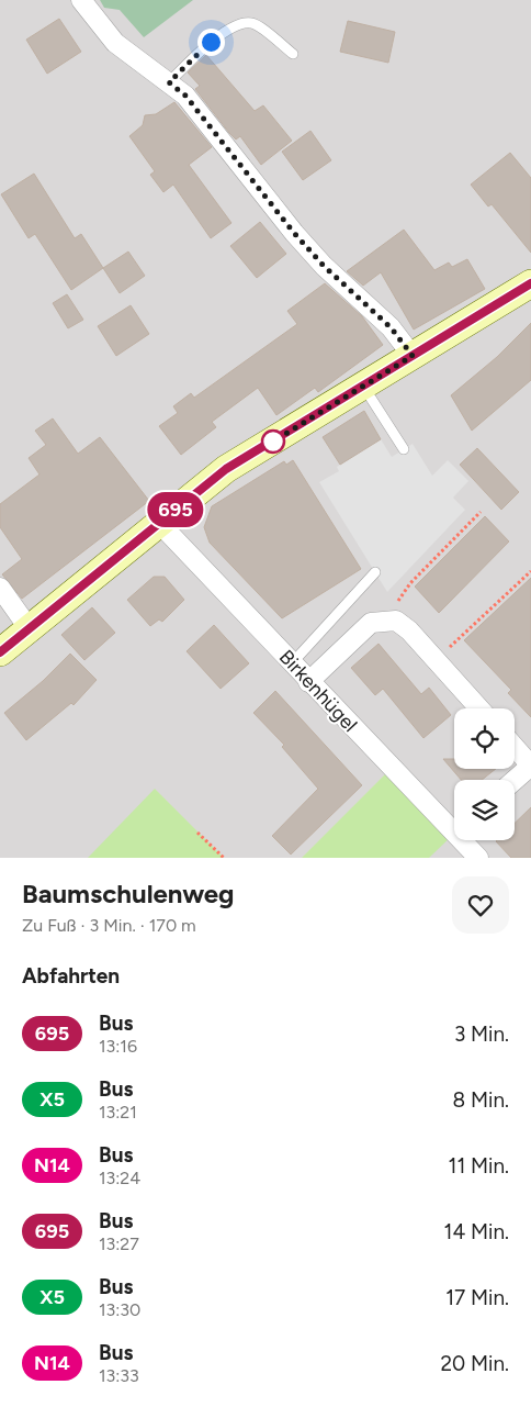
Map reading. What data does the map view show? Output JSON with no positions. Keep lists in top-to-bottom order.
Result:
{
  "streets": {
    "street": ["Birkenhügel"]
  },
  "lines": ["bus line 695"],
  "page": {
    "on_map": "695",
    "heading": [
      ["Baumschulenweg", "Zu Fuß · 3 Min. · 170 m"],
      "Abfahrten"
    ],
    "list": [
      {
        "mark": "695",
        "name": "Bus",
        "note": "13:16",
        "value": "3 Min."
      },
      {
        "mark": "X5",
        "name": "Bus",
        "note": "13:21",
        "value": "8 Min."
      },
      {
        "mark": "N14",
        "name": "Bus",
        "note": "13:24",
        "value": "11 Min."
      },
      {
        "mark": "695",
        "name": "Bus",
        "note": "13:27",
        "value": "14 Min."
      },
      {
        "mark": "X5",
        "name": "Bus",
        "note": "13:30",
        "value": "17 Min."
      },
      {
        "mark": "N14",
        "name": "Bus",
        "note": "13:33",
        "value": "20 Min."
      }
    ]
  }
}
